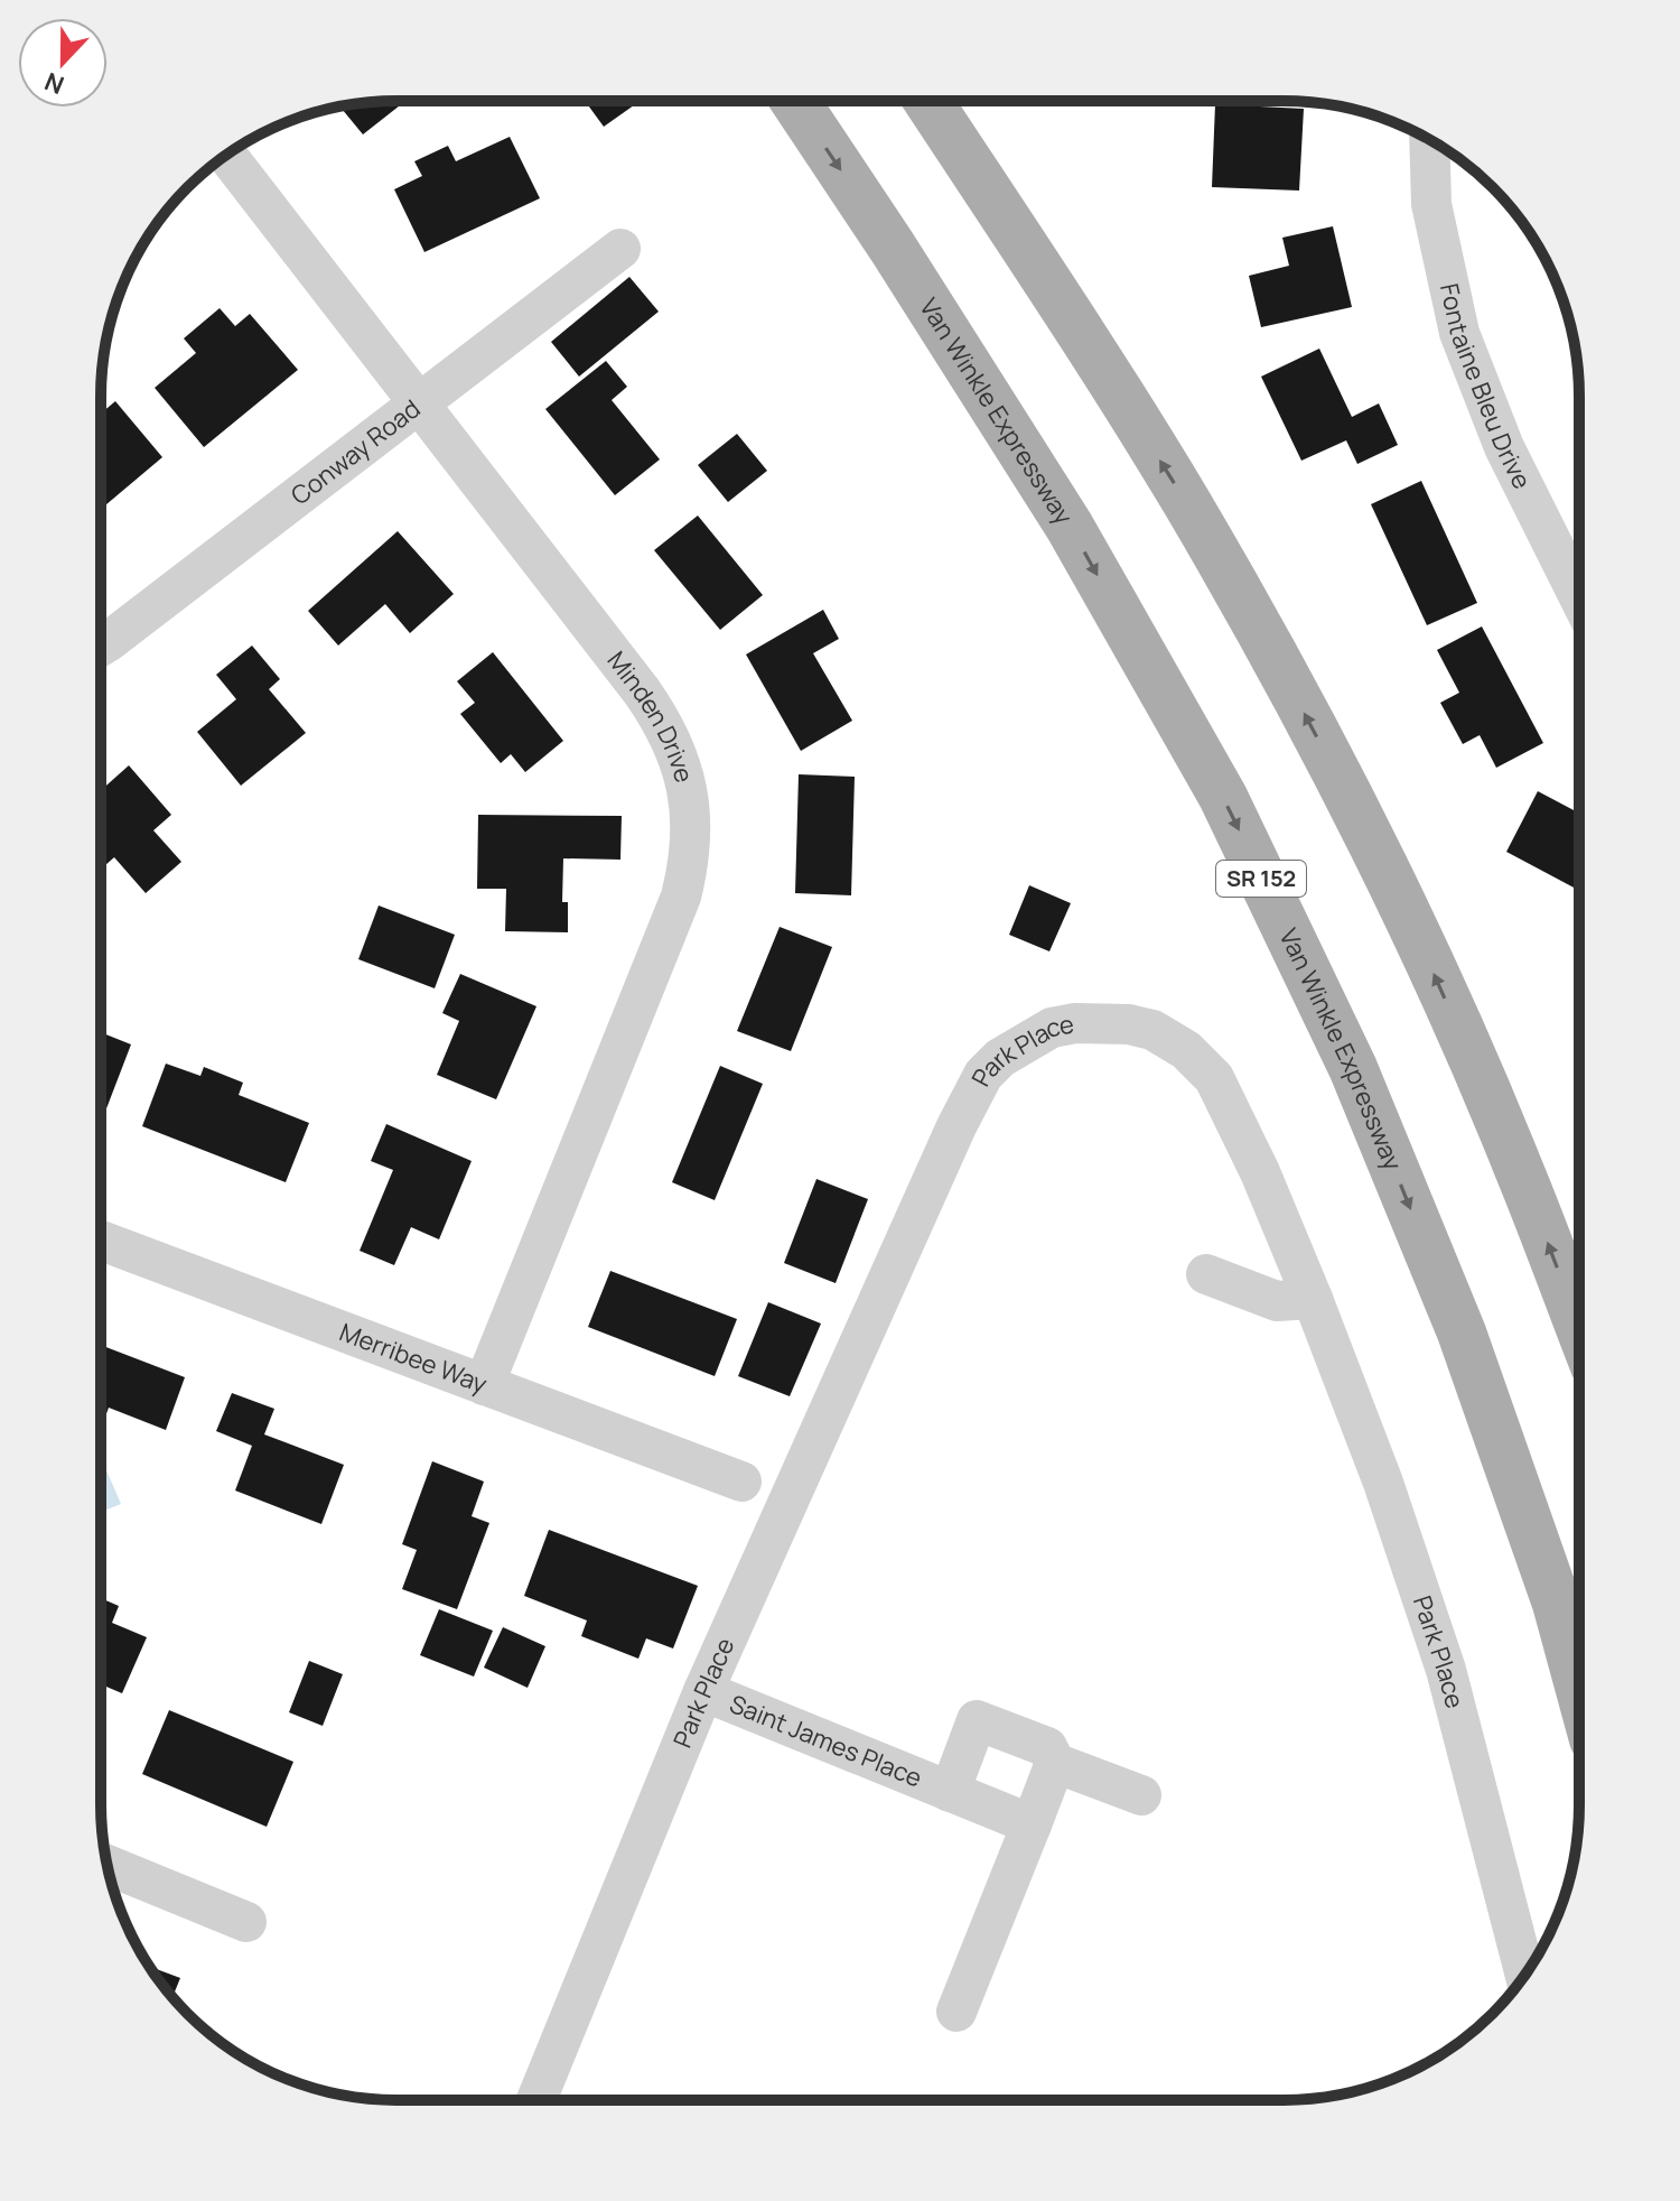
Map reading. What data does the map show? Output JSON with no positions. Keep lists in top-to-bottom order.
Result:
{
  "streets": {
    "main road": ["Van Winkle Expressway", "SR 152"],
    "street": [
      "Fontaine Bleu Drive",
      "Conway Road",
      "Minden Drive",
      "Park Place",
      "Merribee Way",
      "Saint James Place"
    ]
  },
  "crossings": [
    ["Conway Road", "Minden Drive"],
    ["Minden Drive", "Merribee Way"],
    ["Park Place", "Saint James Place"]
  ],
  "north": "bottom"
}
